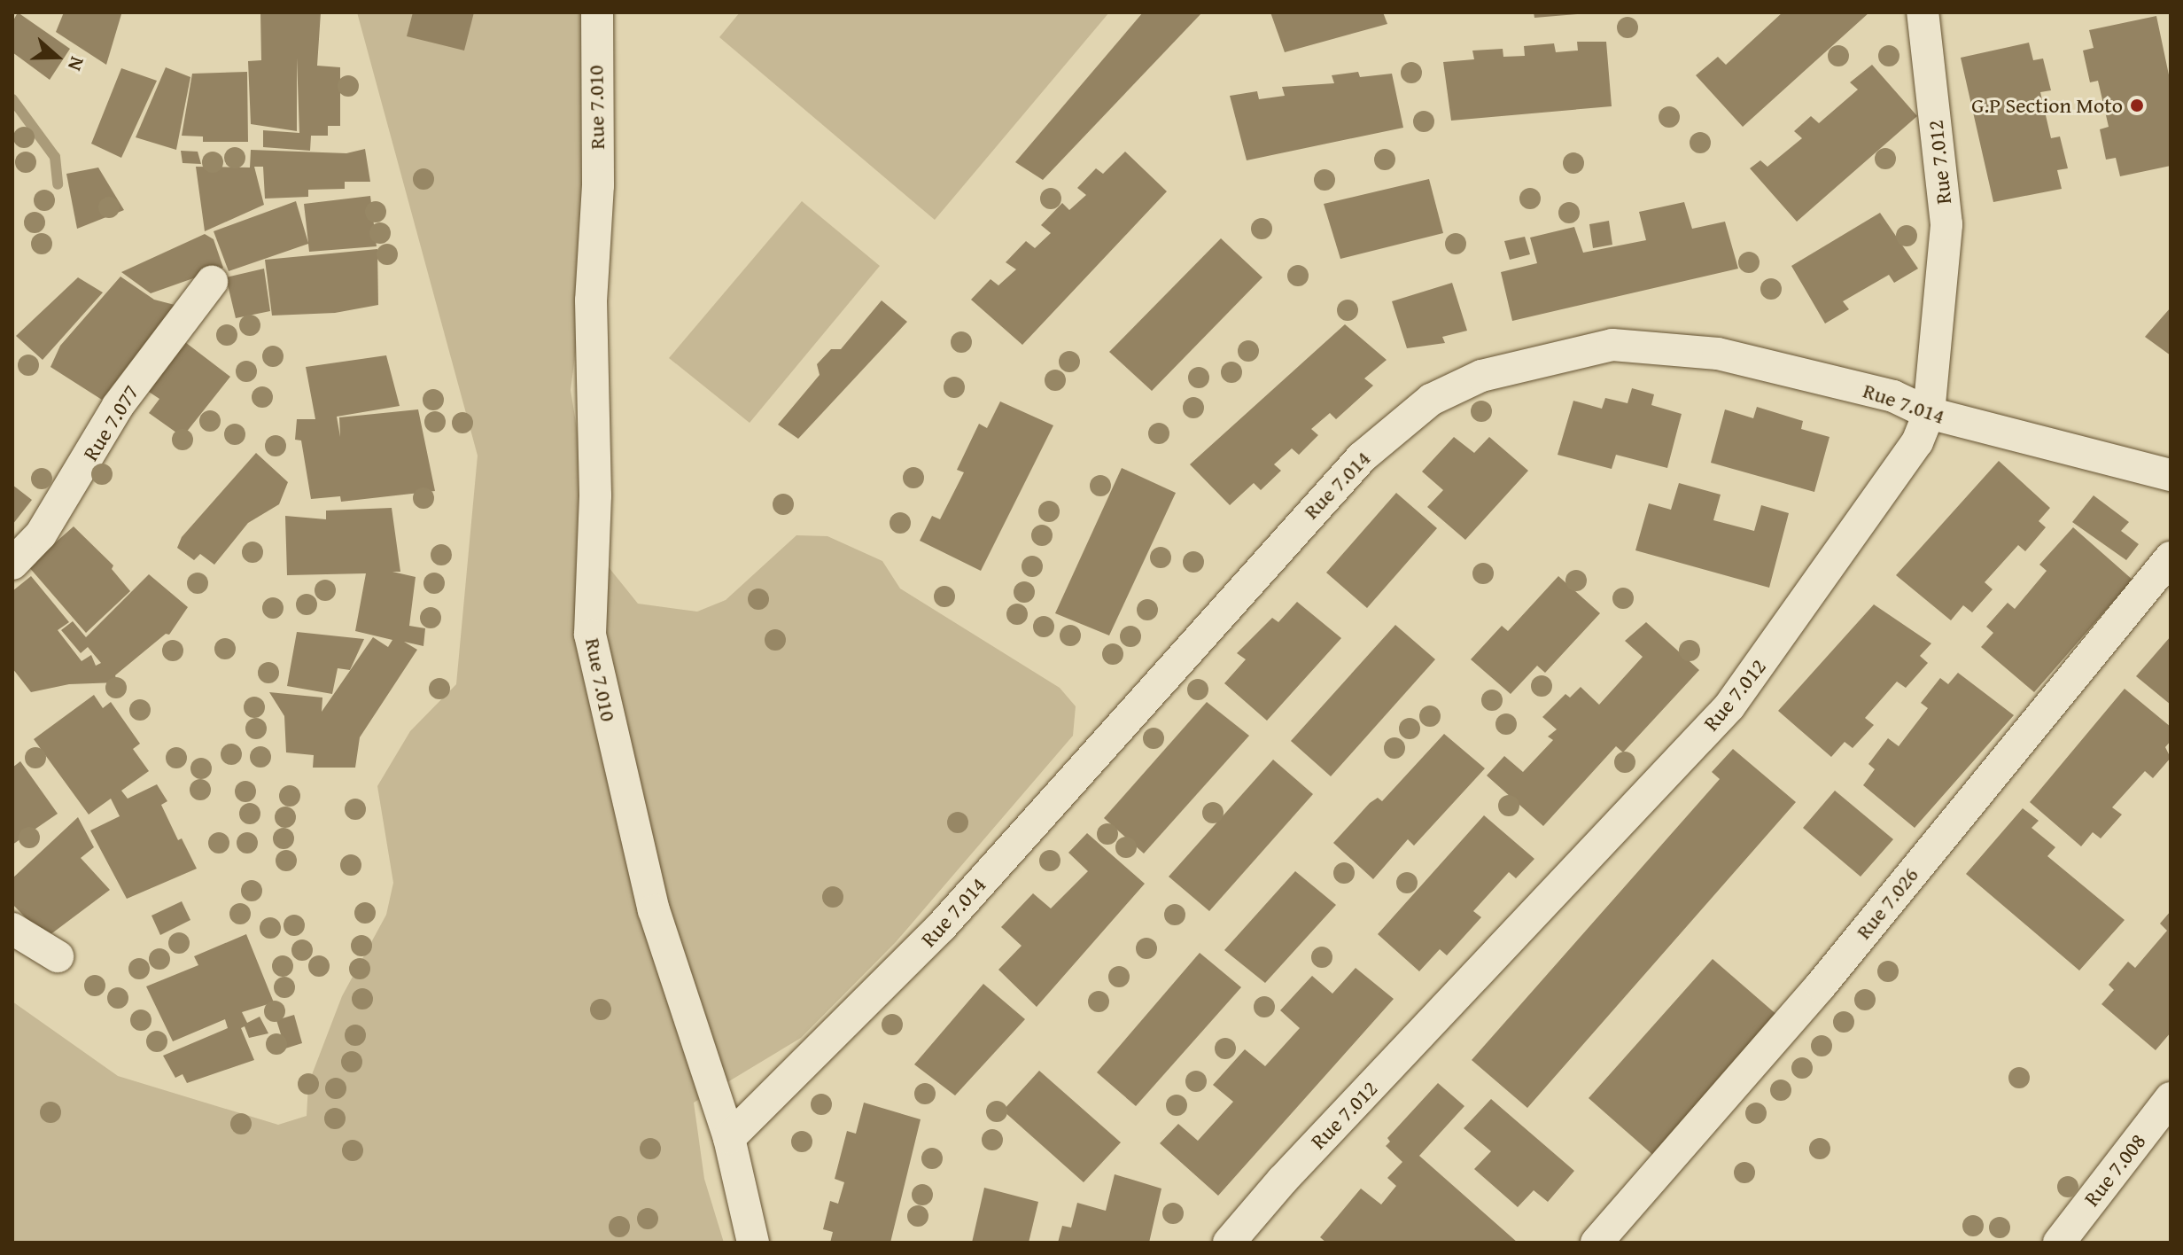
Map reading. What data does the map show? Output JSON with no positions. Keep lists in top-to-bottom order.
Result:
{
  "streets": {
    "street": [
      "Rue 7.010",
      "Rue 7.012",
      "Rue 7.014",
      "Rue 7.077",
      "Rue 7.026",
      "Rue 7.008"
    ]
  },
  "crossings": [
    ["Rue 7.010", "Rue 7.014"],
    ["Rue 7.012", "Rue 7.014"]
  ],
  "places": ["G.P Section Moto"],
  "north": "right"
}
